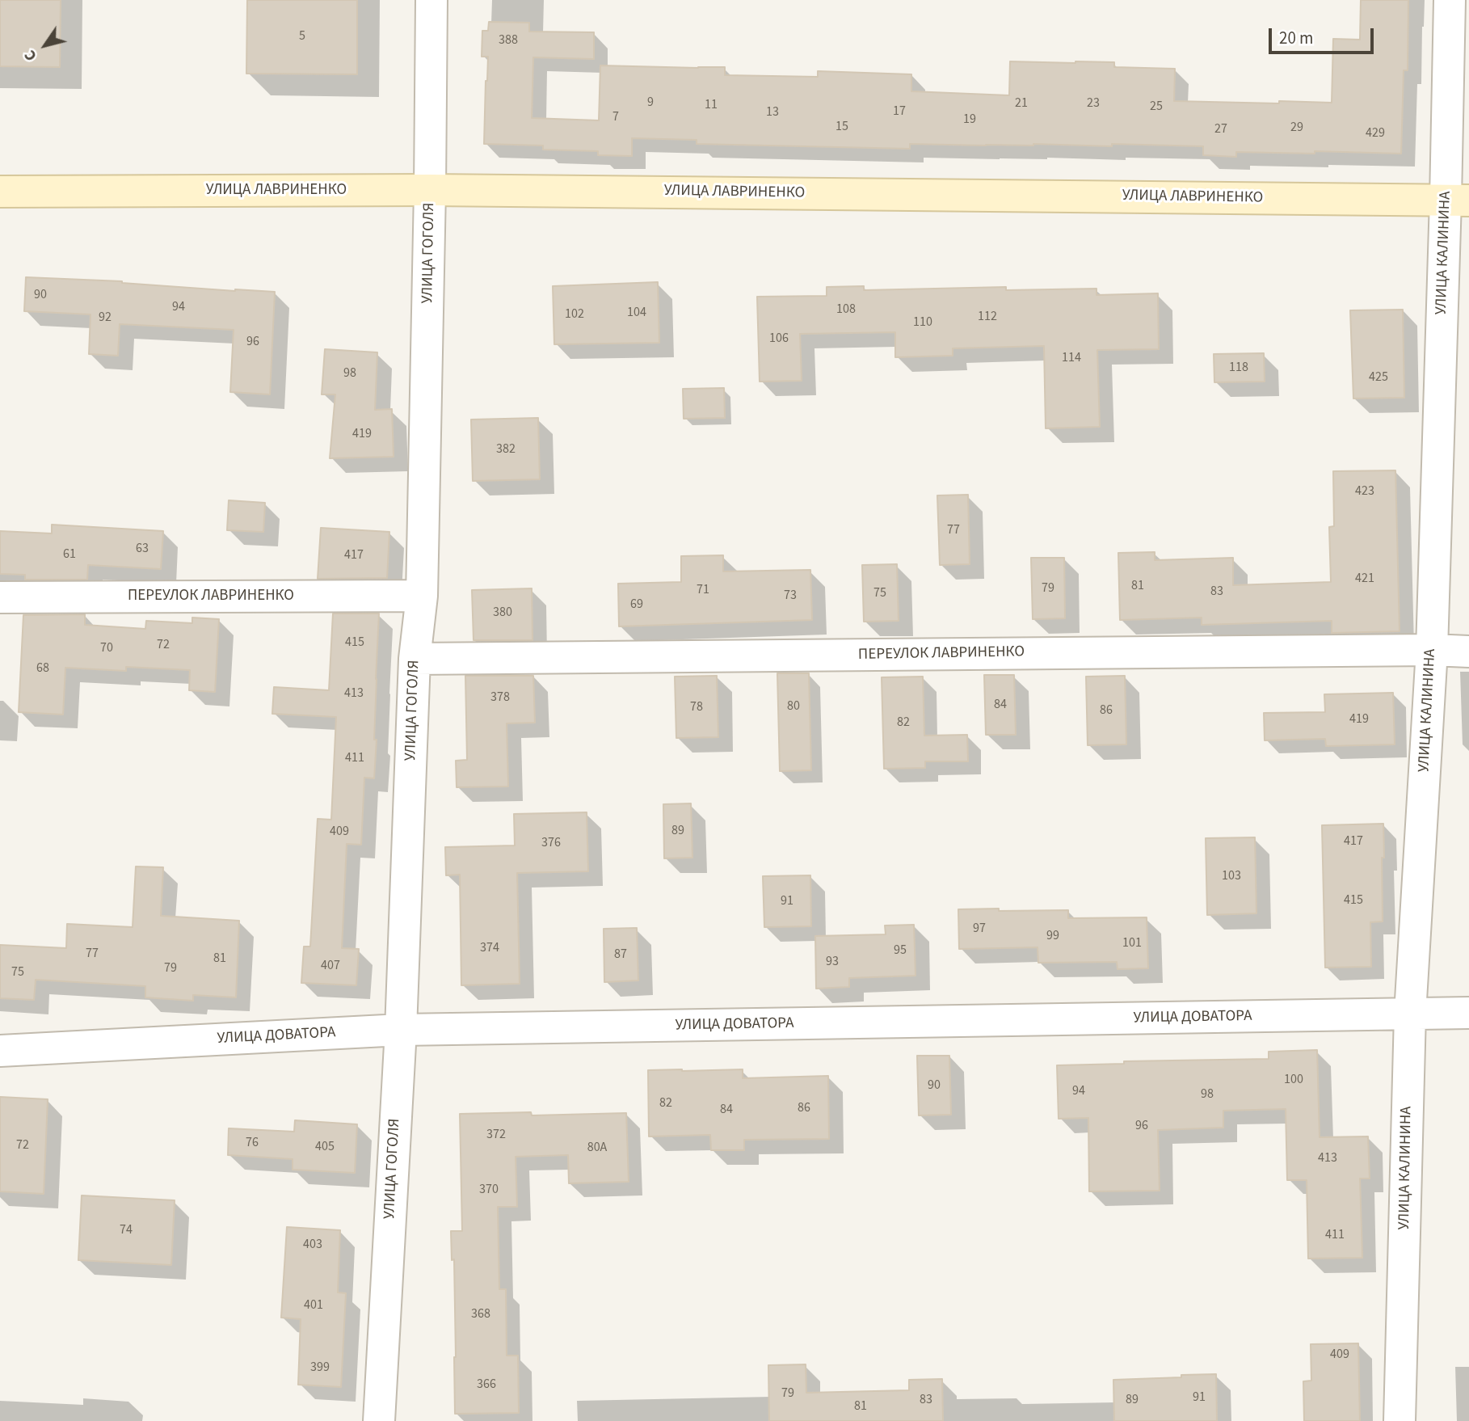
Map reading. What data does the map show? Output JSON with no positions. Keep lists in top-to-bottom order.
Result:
{
  "streets": {
    "main road": ["УЛИЦА ЛАВРИНЕНКО"],
    "street": [
      "УЛИЦА ГОГОЛЯ",
      "УЛИЦА КАЛИНИНА",
      "ПЕРЕУЛОК ЛАВРИНЕНКО",
      "УЛИЦА ДОВАТОРА"
    ]
  },
  "crossings": [
    ["УЛИЦА ЛАВРИНЕНКО", "УЛИЦА ГОГОЛЯ"],
    ["УЛИЦА ЛАВРИНЕНКО", "УЛИЦА КАЛИНИНА"],
    ["УЛИЦА ГОГОЛЯ", "ПЕРЕУЛОК ЛАВРИНЕНКО"],
    ["УЛИЦА ГОГОЛЯ", "УЛИЦА ДОВАТОРА"],
    ["УЛИЦА КАЛИНИНА", "ПЕРЕУЛОК ЛАВРИНЕНКО"],
    ["УЛИЦА КАЛИНИНА", "УЛИЦА ДОВАТОРА"]
  ],
  "house_numbers": [
    "5",
    "388",
    "9",
    "21",
    "23",
    "11",
    "25",
    "17",
    "13",
    "7",
    "19",
    "15",
    "29",
    "27",
    "429",
    "90",
    "94",
    "108",
    "104",
    "102",
    "112",
    "92",
    "110",
    "106",
    "96",
    "114",
    "118",
    "98",
    "425",
    "419",
    "382",
    "423",
    "77",
    "63",
    "61",
    "417",
    "421",
    "81",
    "79",
    "71",
    "83",
    "75",
    "73",
    "69",
    "380",
    "415",
    "72",
    "70",
    "68",
    "413",
    "378",
    "84",
    "80",
    "78",
    "86",
    "419",
    "82",
    "411",
    "89",
    "409",
    "417",
    "376",
    "103",
    "415",
    "91",
    "97",
    "99",
    "101",
    "374",
    "95",
    "77",
    "87",
    "81",
    "93",
    "407",
    "79",
    "75",
    "100",
    "90",
    "94",
    "98",
    "82",
    "86",
    "84",
    "96",
    "372",
    "76",
    "72",
    "405",
    "80А",
    "413",
    "370",
    "74",
    "411",
    "403",
    "401",
    "368",
    "409",
    "399",
    "366",
    "79",
    "91",
    "83",
    "89",
    "81"
  ],
  "scale_bar": "20 m",
  "north": "bottom left"
}
